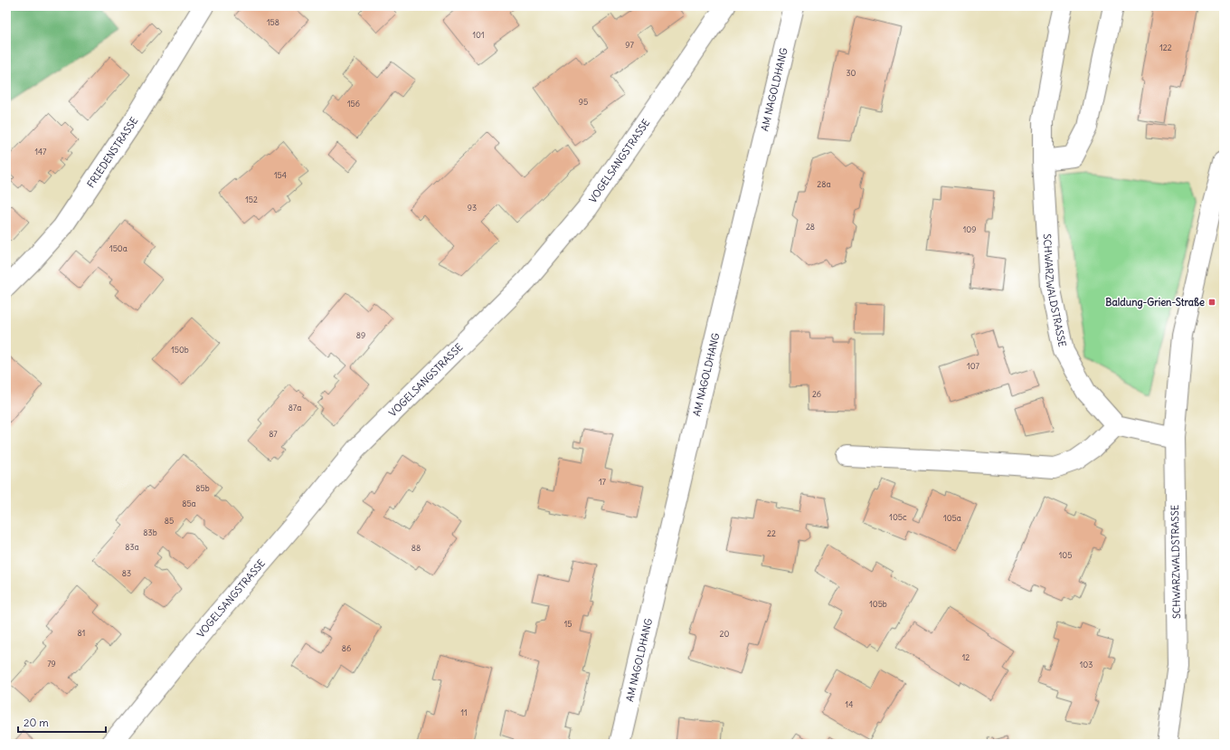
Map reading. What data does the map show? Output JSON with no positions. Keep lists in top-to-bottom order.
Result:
{
  "streets": {
    "street": [
      "AM NAGOLDHANG",
      "FRIEDENSTRASSE",
      "VOGELSANGSTRASSE",
      "SCHWARZWALDSTRASSE"
    ]
  },
  "places": {
    "transit": ["Baldung-Grien-Straße"]
  },
  "house_numbers": [
    "158",
    "101",
    "97",
    "122",
    "30",
    "95",
    "156",
    "147",
    "154",
    "28a",
    "152",
    "93",
    "28",
    "109",
    "150a",
    "89",
    "150b",
    "107",
    "26",
    "87a",
    "87",
    "17",
    "85b",
    "85a",
    "105c",
    "105a",
    "85",
    "83b",
    "22",
    "83a",
    "88",
    "105",
    "83",
    "105b",
    "15",
    "81",
    "20",
    "86",
    "12",
    "79",
    "103",
    "14",
    "11"
  ],
  "scale_bar": "20 m"
}
